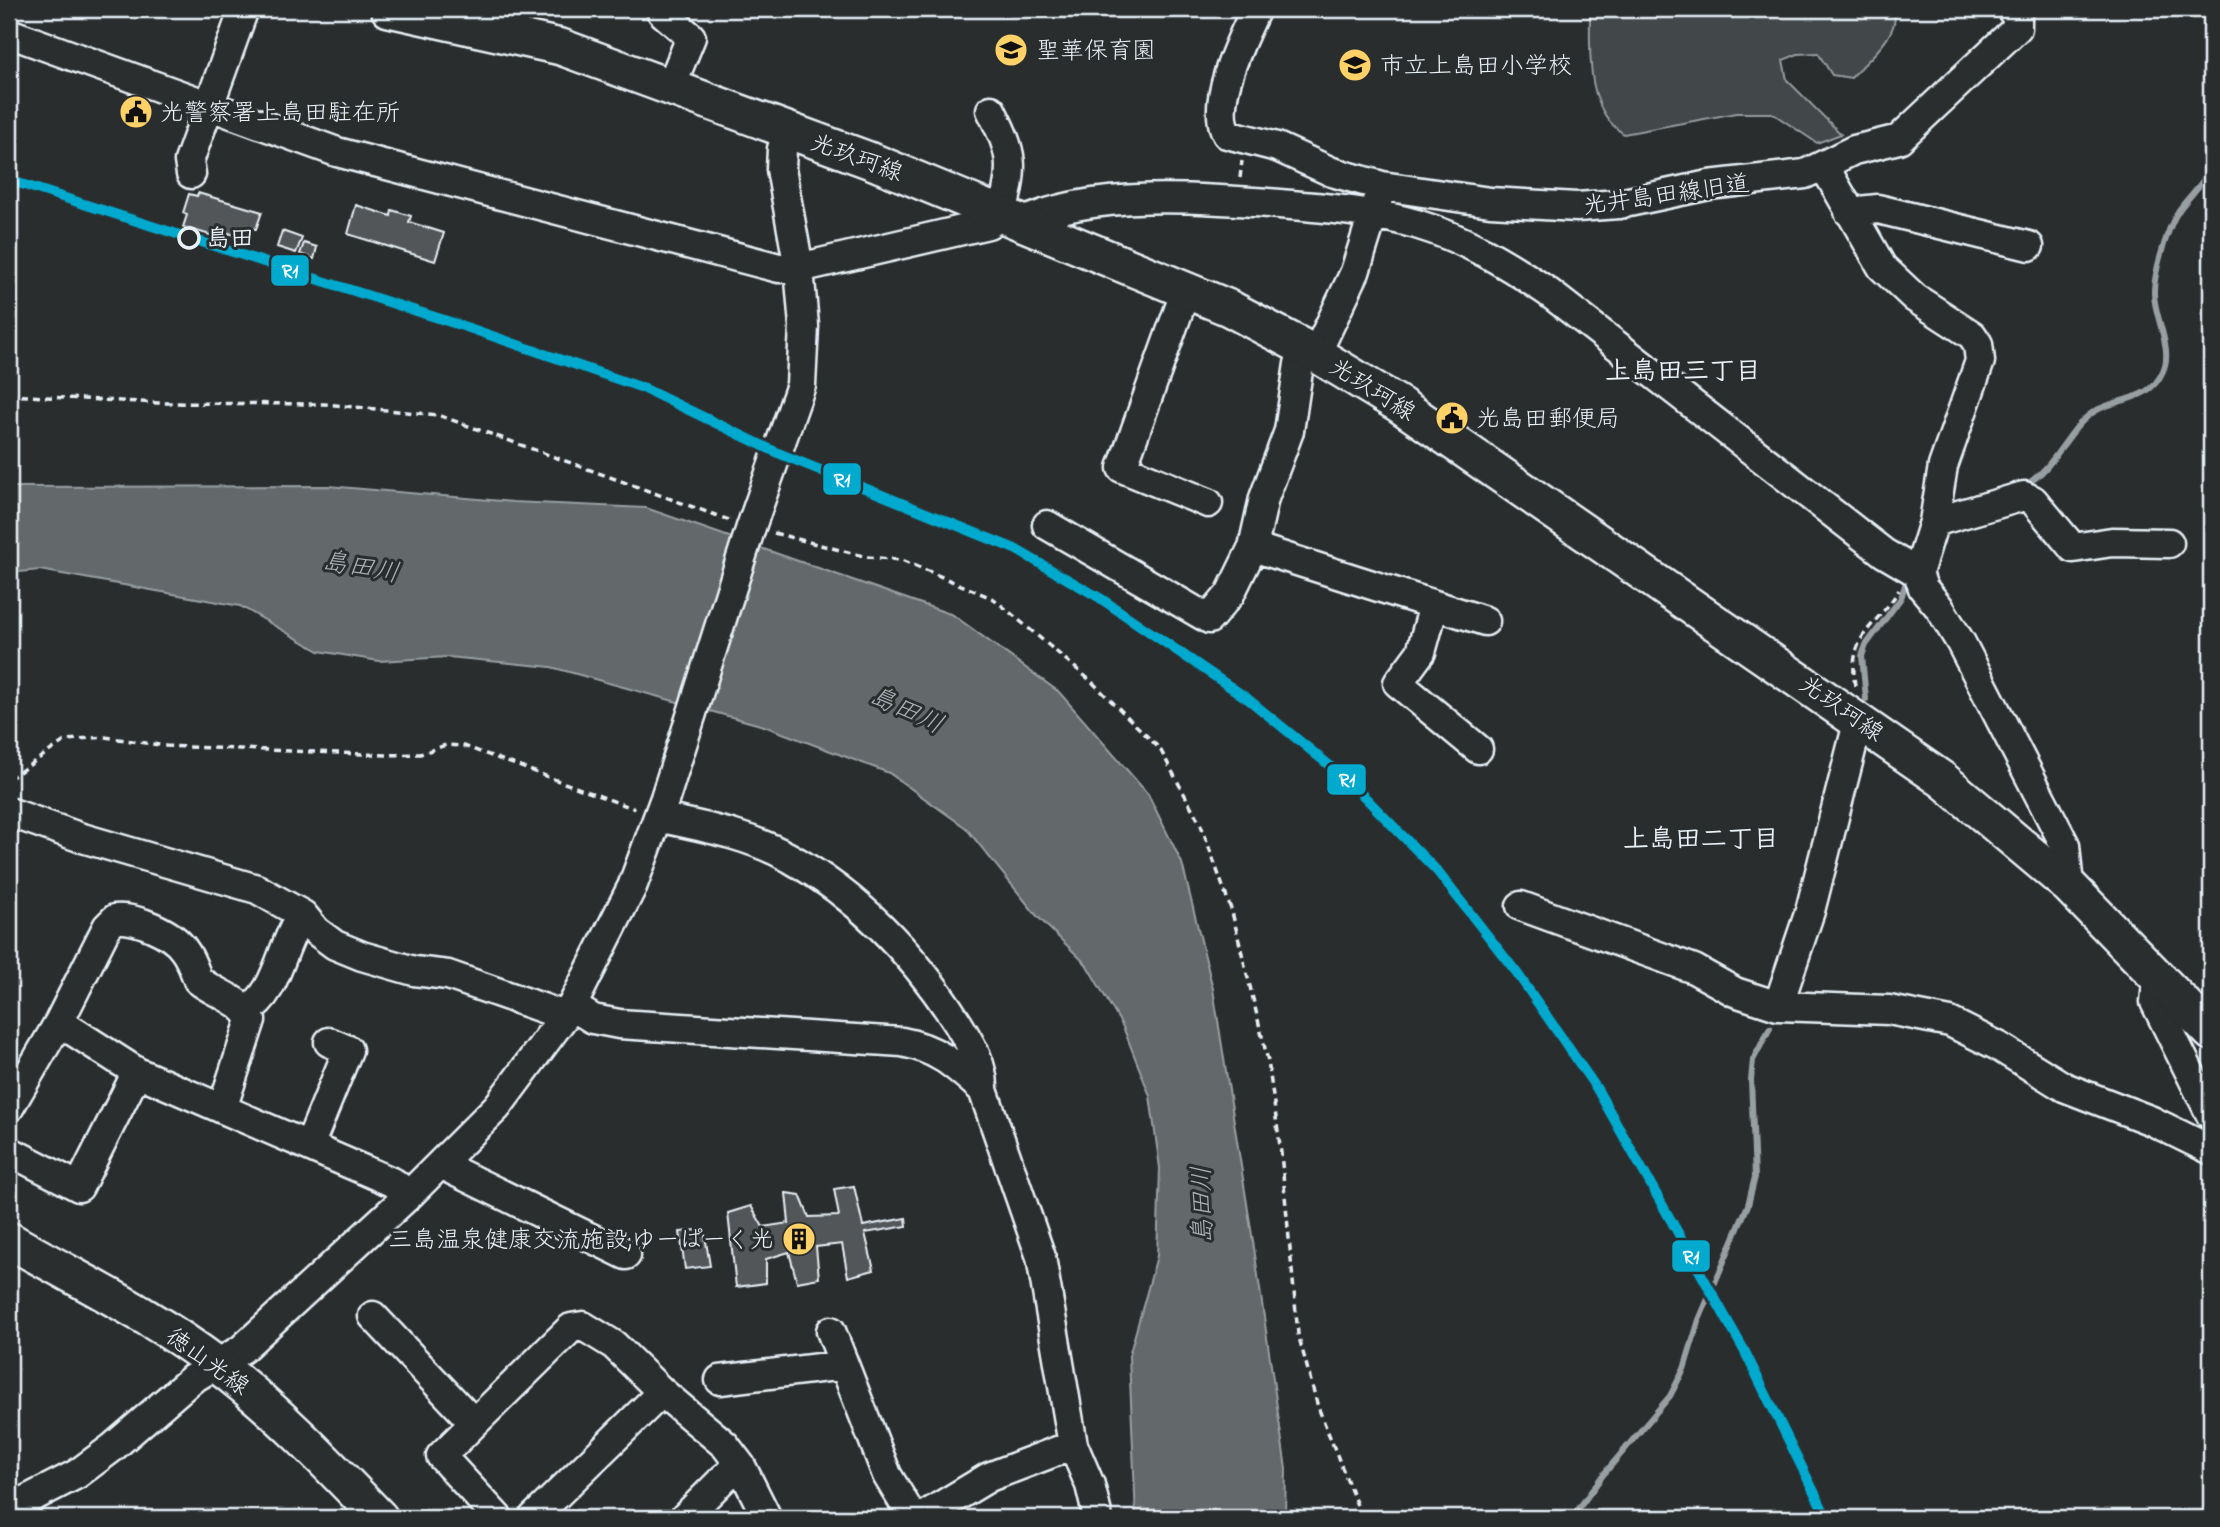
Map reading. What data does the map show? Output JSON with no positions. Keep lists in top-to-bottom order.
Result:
{
  "streets": {
    "main road": ["光玖珂線", "徳山光線"],
    "street": ["光井島田線旧道"]
  },
  "districts": ["上島田三丁目", "上島田二丁目"],
  "water": ["島田川"],
  "places": {
    "school or university": ["聖華保育園", "市立上島田小学校"],
    "public building": ["光警察署上島田駐在所", "光島田郵便局"],
    "other": ["島田"],
    "building": ["三島温泉健康交流施設;ゆーぱーく光"]
  },
  "lines": ["transit line R1"]
}
